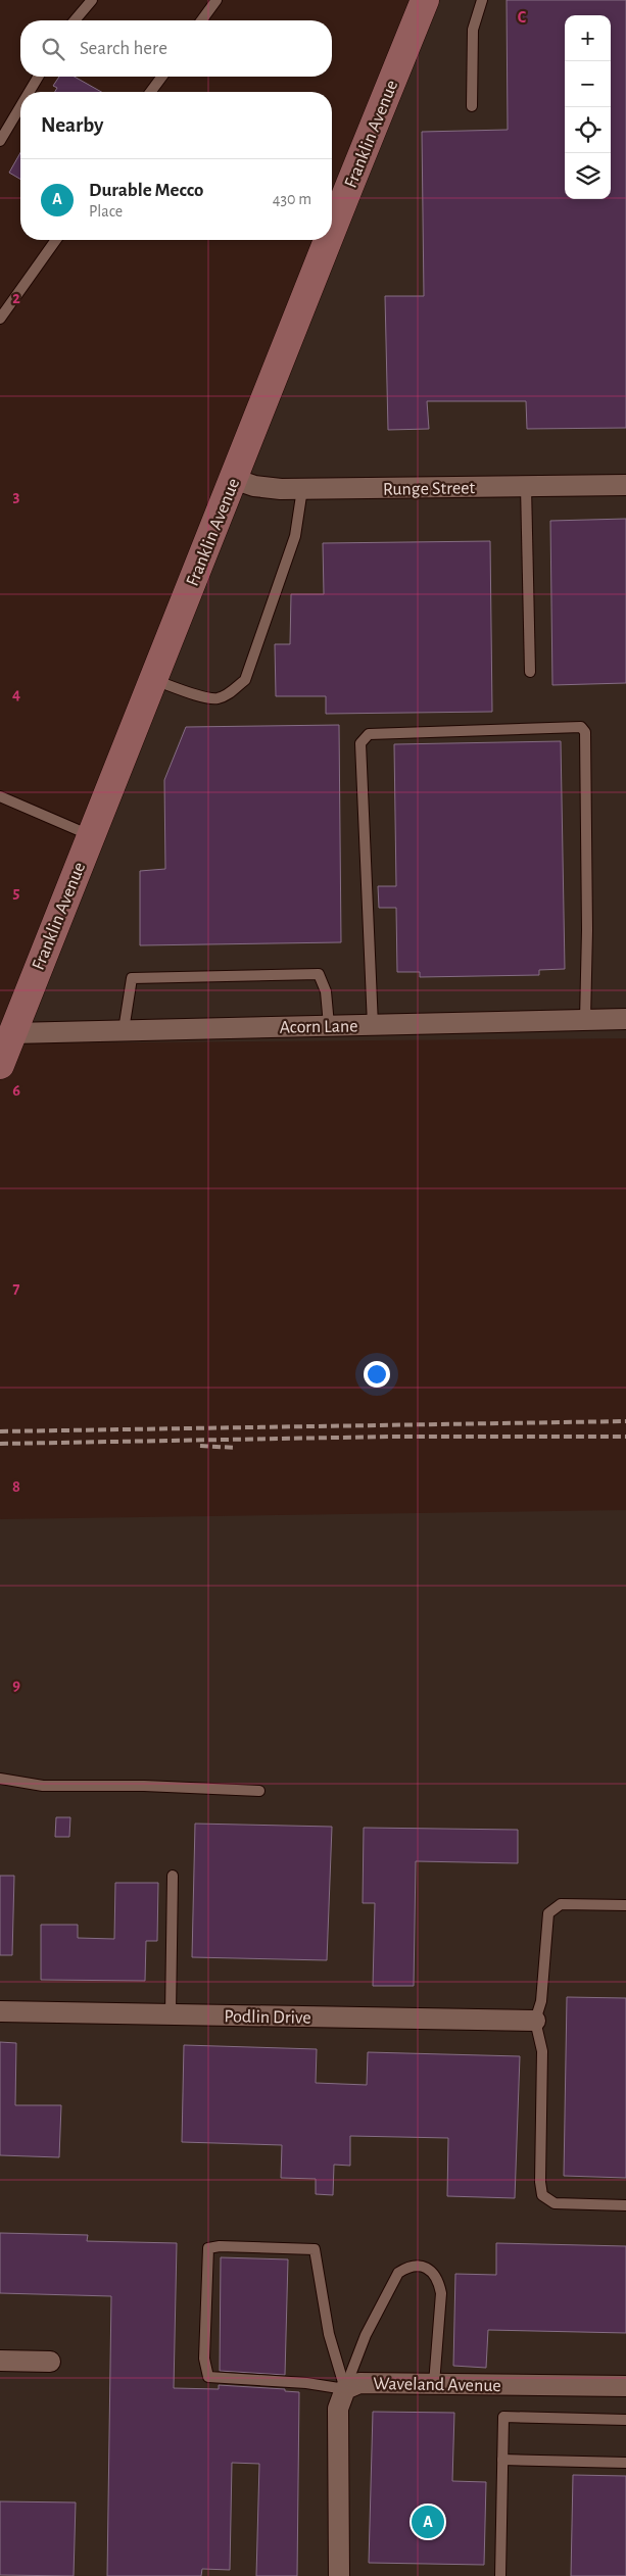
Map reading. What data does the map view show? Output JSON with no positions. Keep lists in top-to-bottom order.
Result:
{
  "streets": {
    "main road": ["Franklin Avenue"],
    "street": [
      "Runge Street",
      "Acorn Lane",
      "Podlin Drive",
      "Waveland Avenue"
    ]
  },
  "crossings": [
    ["Franklin Avenue", "Runge Street"],
    ["Franklin Avenue", "Acorn Lane"]
  ],
  "page": {
    "map_buttons": ["+", "−"],
    "search": "Search here",
    "heading": "Nearby",
    "list": [
      {
        "mark": "A",
        "name": "Durable Mecco",
        "note": "Place",
        "value": "430 m"
      }
    ],
    "pins": "A"
  },
  "grid": {
    "columns": ["C"],
    "rows": [
      "2",
      "3",
      "4",
      "5",
      "6",
      "7",
      "8",
      "9"
    ]
  }
}
